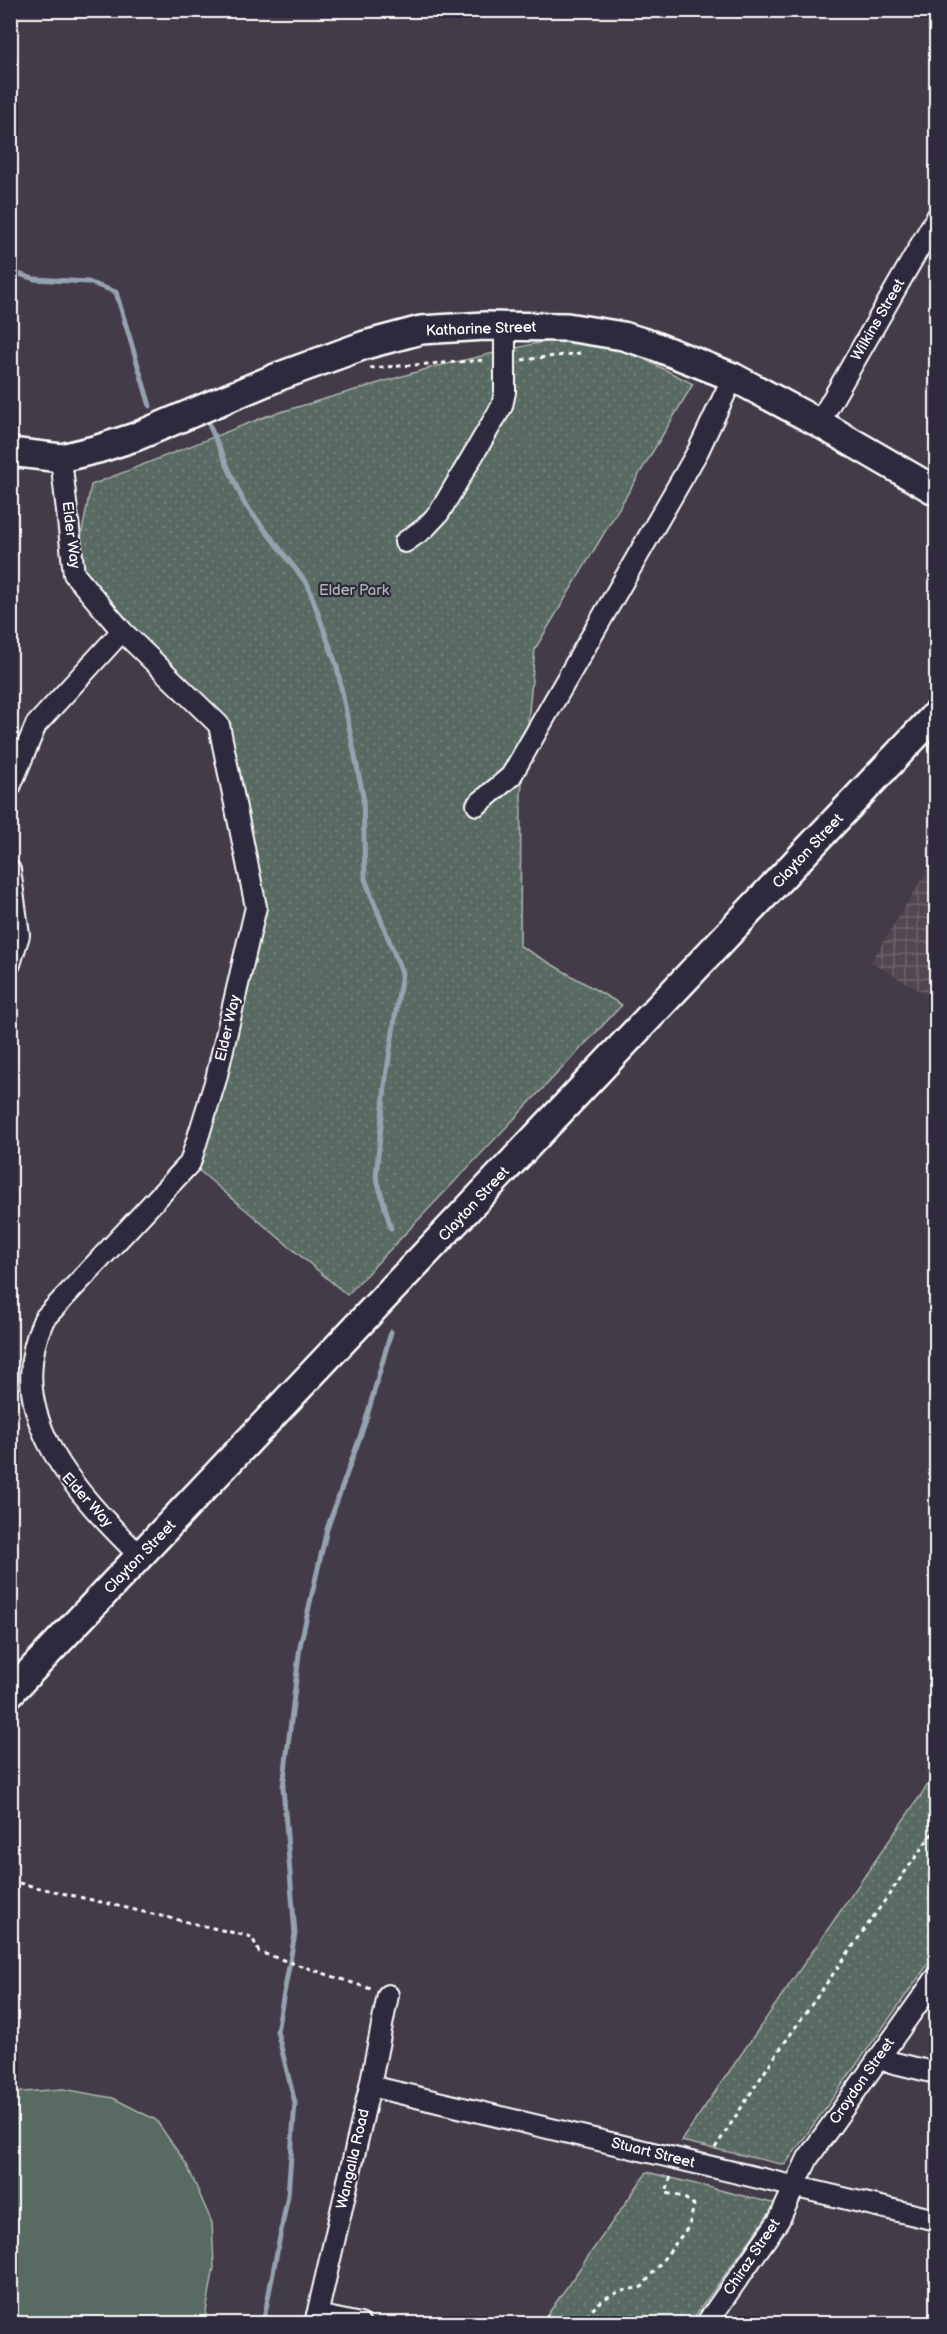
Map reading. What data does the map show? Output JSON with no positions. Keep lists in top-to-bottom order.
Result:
{
  "streets": {
    "main road": ["Katharine Street", "Clayton Street"],
    "street": [
      "Wilkins Street",
      "Elder Way",
      "Croydon Street",
      "Stuart Street",
      "Wangalla Road",
      "Chiraz Street"
    ]
  },
  "crossings": [
    ["Wilkins Street", "Katharine Street"],
    ["Katharine Street", "Elder Way"],
    ["Elder Way", "Clayton Street"],
    ["Croydon Street", "Stuart Street"],
    ["Croydon Street", "Chiraz Street"],
    ["Stuart Street", "Wangalla Road"],
    ["Stuart Street", "Chiraz Street"]
  ],
  "parks": ["Elder Park"]
}
